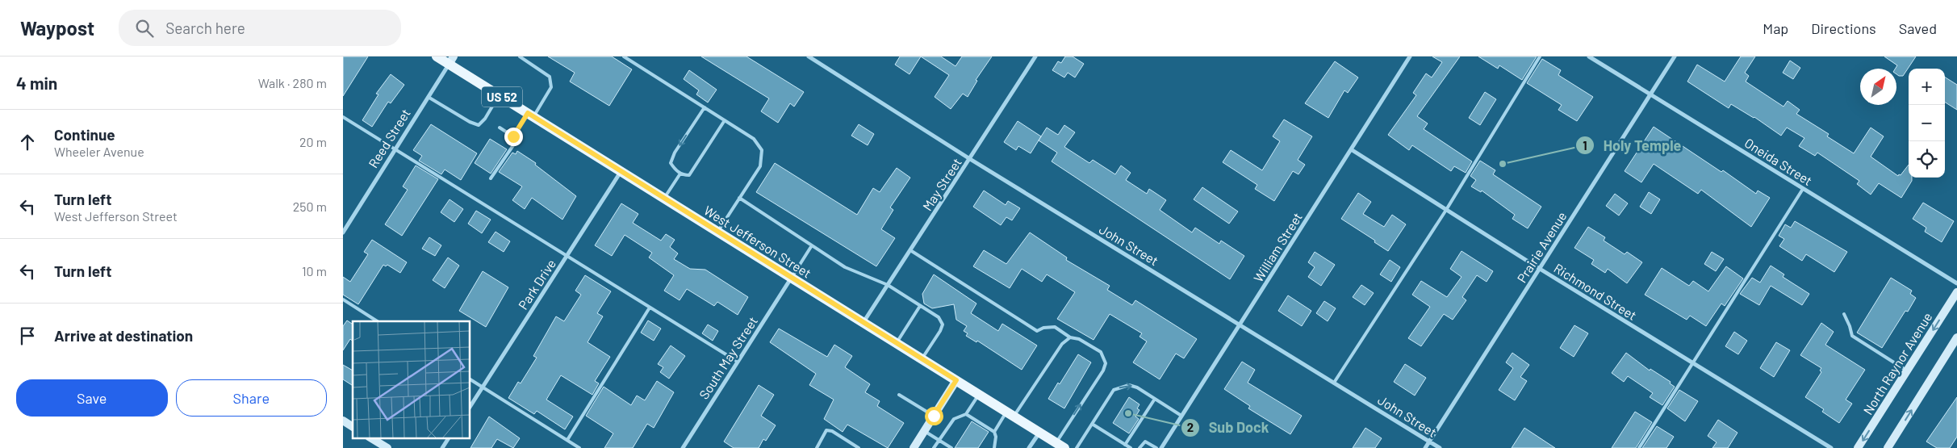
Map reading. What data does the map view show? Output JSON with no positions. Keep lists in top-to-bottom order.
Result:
{
  "streets": {
    "main road": ["US 52", "West Jefferson Street", "North Raynor Avenue"],
    "street": [
      "Reed Street",
      "Oneida Street",
      "May Street",
      "John Street",
      "William Street",
      "Prairie Avenue",
      "Park Drive",
      "Richmond Street",
      "South May Street"
    ]
  },
  "crossings": [
    ["Reed Street", "West Jefferson Street"],
    ["Oneida Street", "Prairie Avenue"],
    ["May Street", "West Jefferson Street"],
    ["May Street", "John Street"],
    ["West Jefferson Street", "Park Drive"],
    ["West Jefferson Street", "South May Street"],
    ["John Street", "William Street"],
    ["John Street", "Prairie Avenue"],
    ["William Street", "Richmond Street"],
    ["Prairie Avenue", "Richmond Street"]
  ],
  "places": ["Holy Temple", "Sub Dock"],
  "north": "top right",
  "page": {
    "header": "Waypost",
    "search": "Search here",
    "nav": ["Map", "Directions", "Saved"],
    "heading": ["4 min", "Walk · 280 m"],
    "map_buttons": ["+", "−"],
    "list": [
      ["Continue", "Wheeler Avenue", "20 m"],
      ["Turn left", "West Jefferson Street", "250 m"],
      ["Turn left", "10 m"],
      "Arrive at destination"
    ],
    "buttons": ["Save", "Share"]
  }
}
